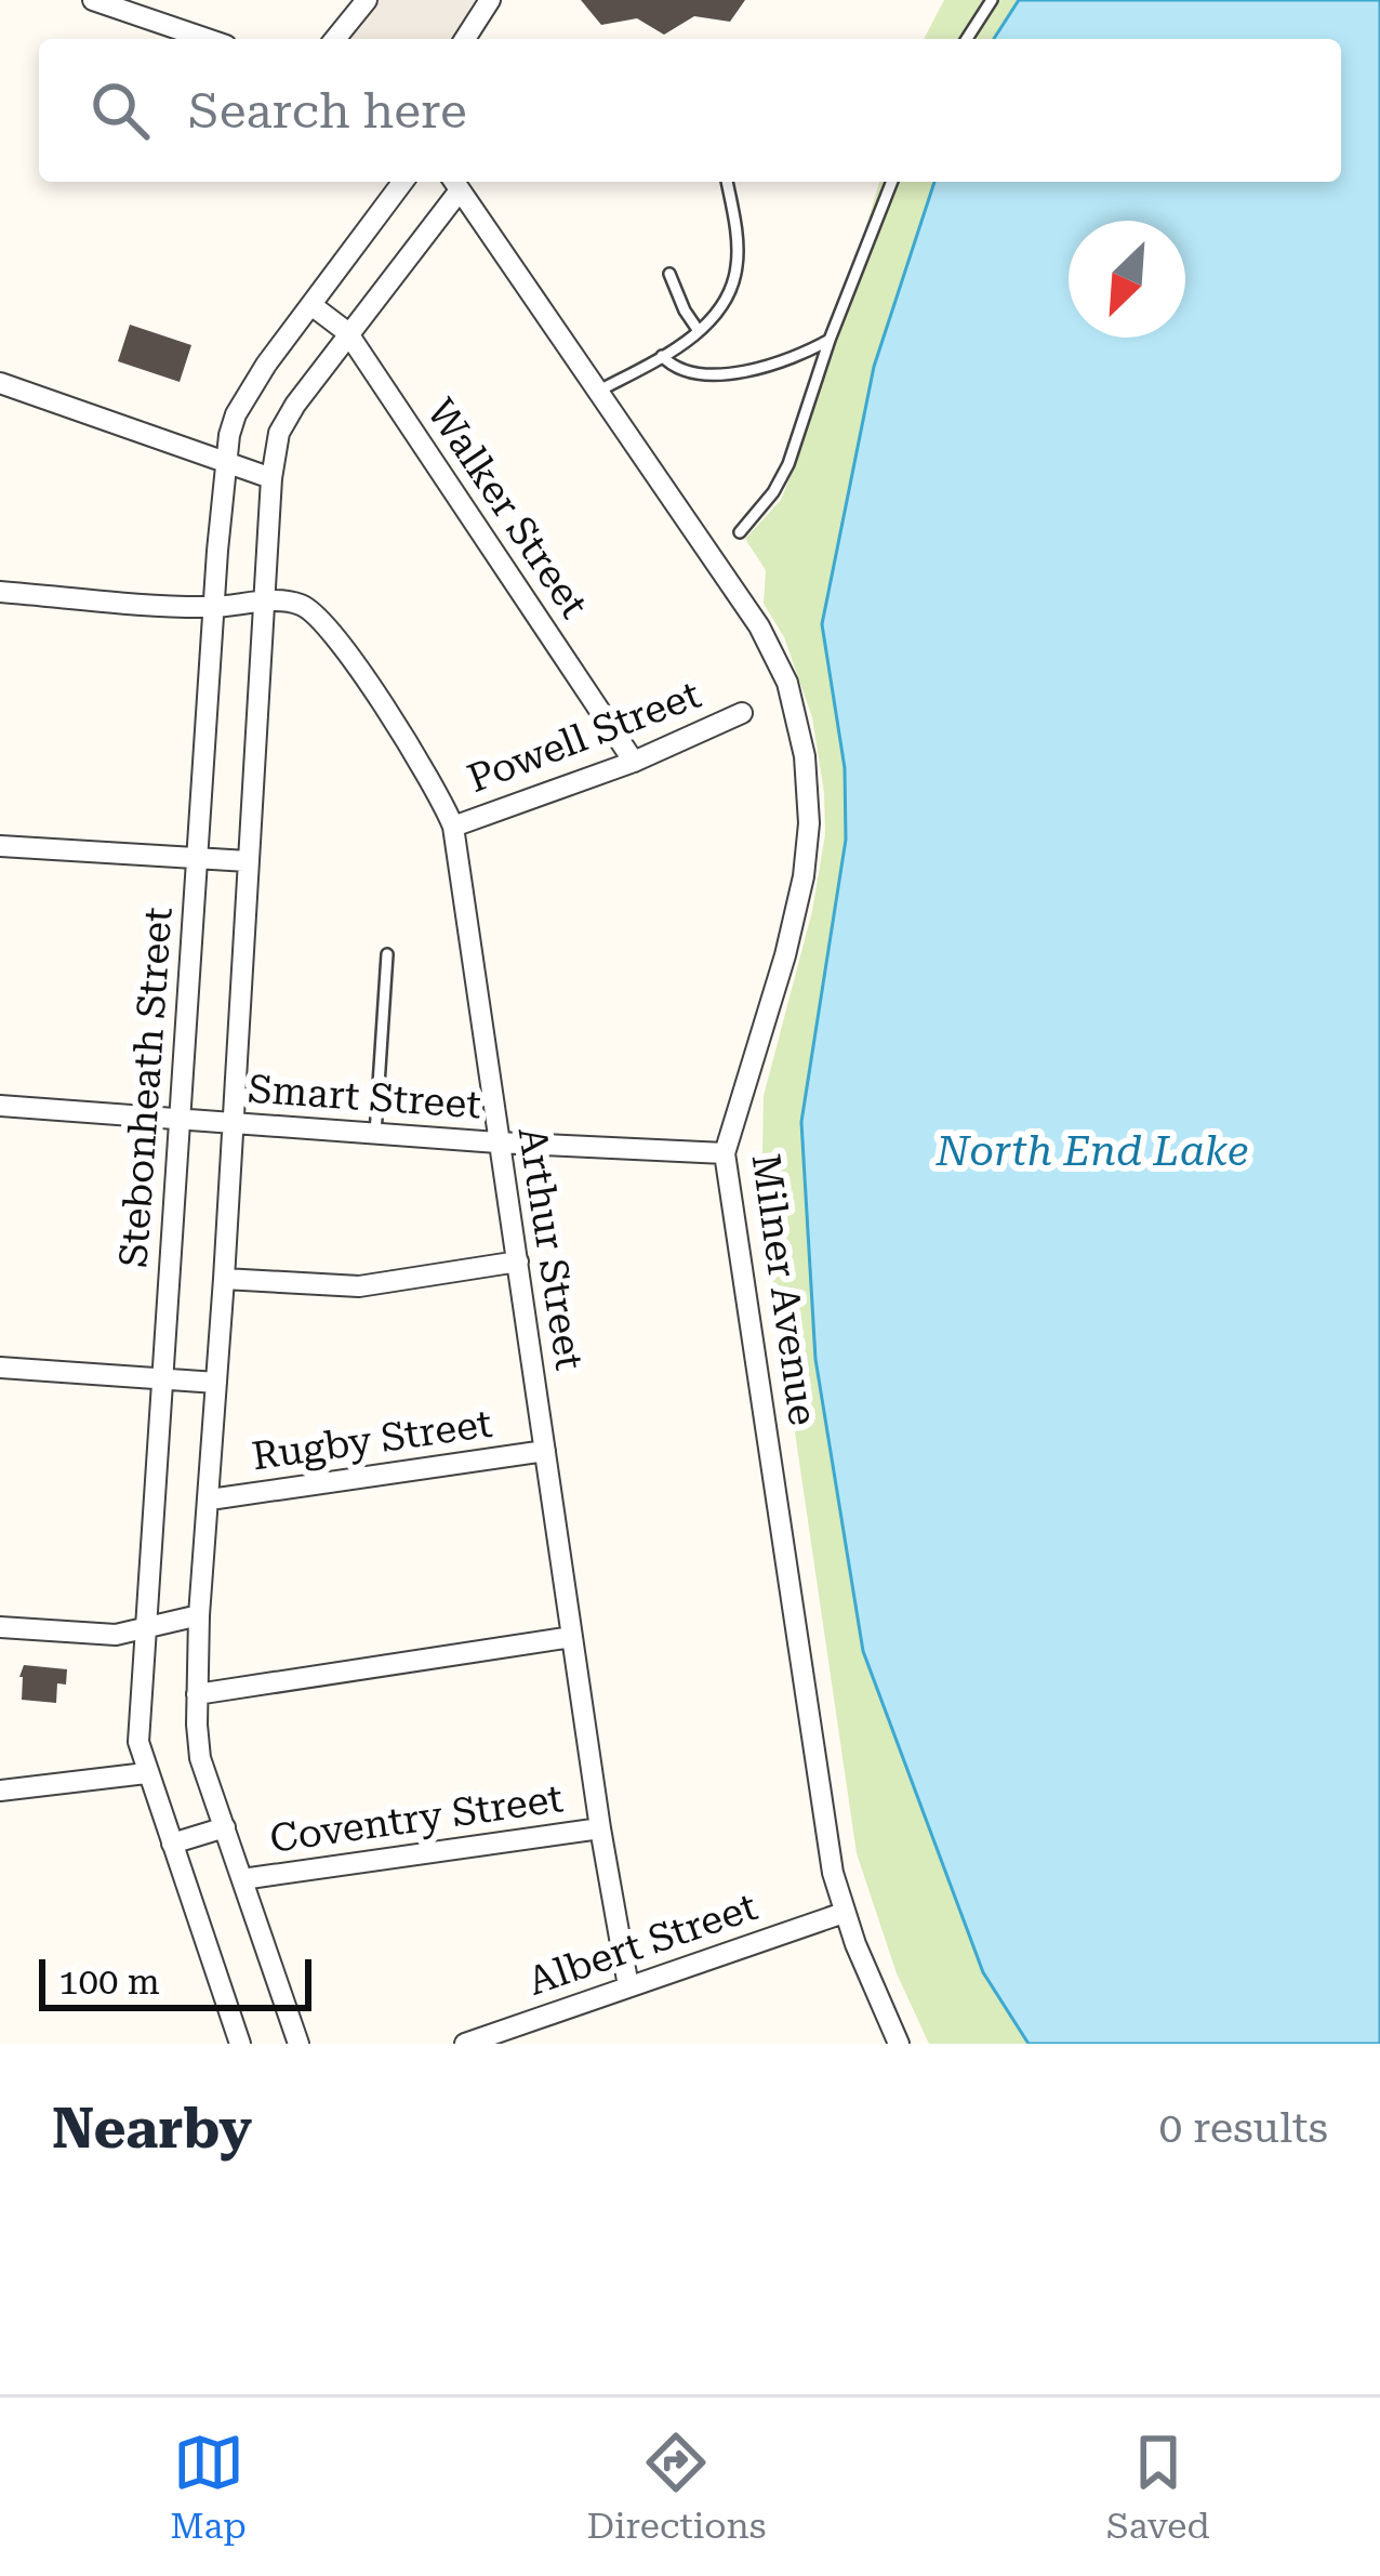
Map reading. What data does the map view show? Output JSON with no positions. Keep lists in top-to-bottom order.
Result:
{
  "streets": {
    "street": [
      "Walker Street",
      "Powell Street",
      "Stebonheath Street",
      "Smart Street",
      "Arthur Street",
      "Milner Avenue",
      "Rugby Street",
      "Coventry Street",
      "Albert Street"
    ]
  },
  "crossings": [
    ["Walker Street", "Powell Street"],
    ["Walker Street", "Stebonheath Street"],
    ["Powell Street", "Arthur Street"],
    ["Stebonheath Street", "Smart Street"],
    ["Smart Street", "Arthur Street"],
    ["Smart Street", "Milner Avenue"],
    ["Arthur Street", "Rugby Street"],
    ["Arthur Street", "Coventry Street"],
    ["Arthur Street", "Albert Street"],
    ["Milner Avenue", "Albert Street"]
  ],
  "water": ["North End Lake"],
  "scale_bar": "100 m",
  "north": "bottom left",
  "page": {
    "search": "Search here",
    "scale": "100 m",
    "heading": ["Nearby", "0 results"],
    "nav": ["Map", "Directions", "Saved"]
  }
}
